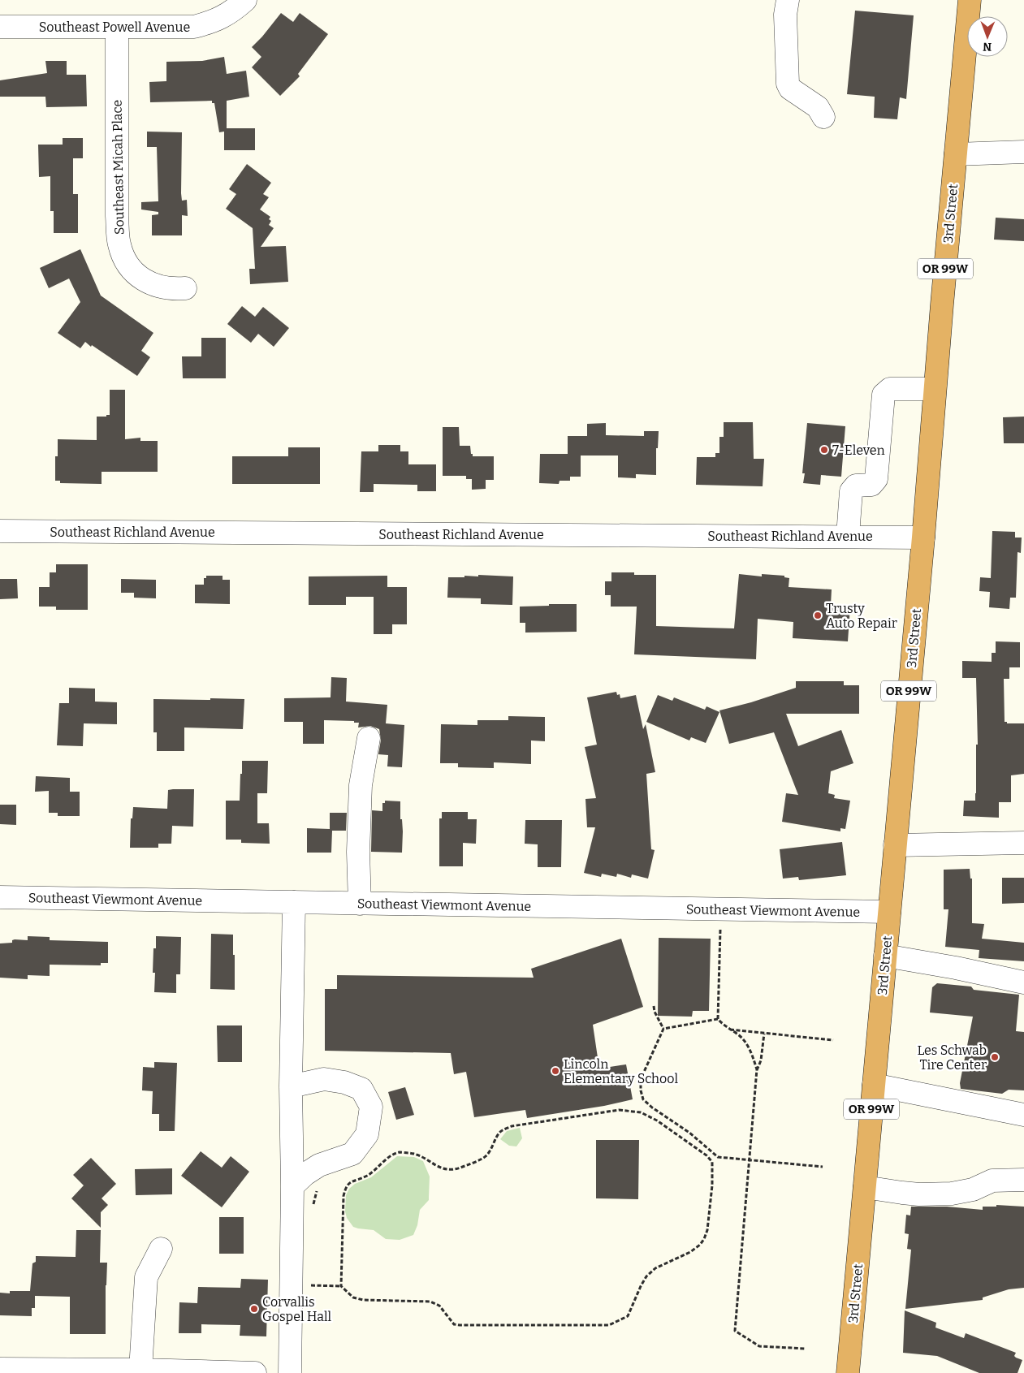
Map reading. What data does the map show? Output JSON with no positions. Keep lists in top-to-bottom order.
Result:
{
  "streets": {
    "highway": ["3rd Street", "OR 99W"],
    "street": [
      "Southeast Powell Avenue",
      "Southeast Micah Place",
      "Southeast Richland Avenue",
      "Southeast Viewmont Avenue"
    ]
  },
  "crossings": [
    ["Southeast Powell Avenue", "Southeast Micah Place"],
    ["3rd Street", "Southeast Richland Avenue"],
    ["3rd Street", "Southeast Viewmont Avenue"]
  ],
  "places": [
    "7-Eleven",
    "Trusty Auto Repair",
    "Les Schwab Tire Center",
    "Lincoln Elementary School",
    "Corvallis Gospel Hall"
  ],
  "north": "bottom"
}
